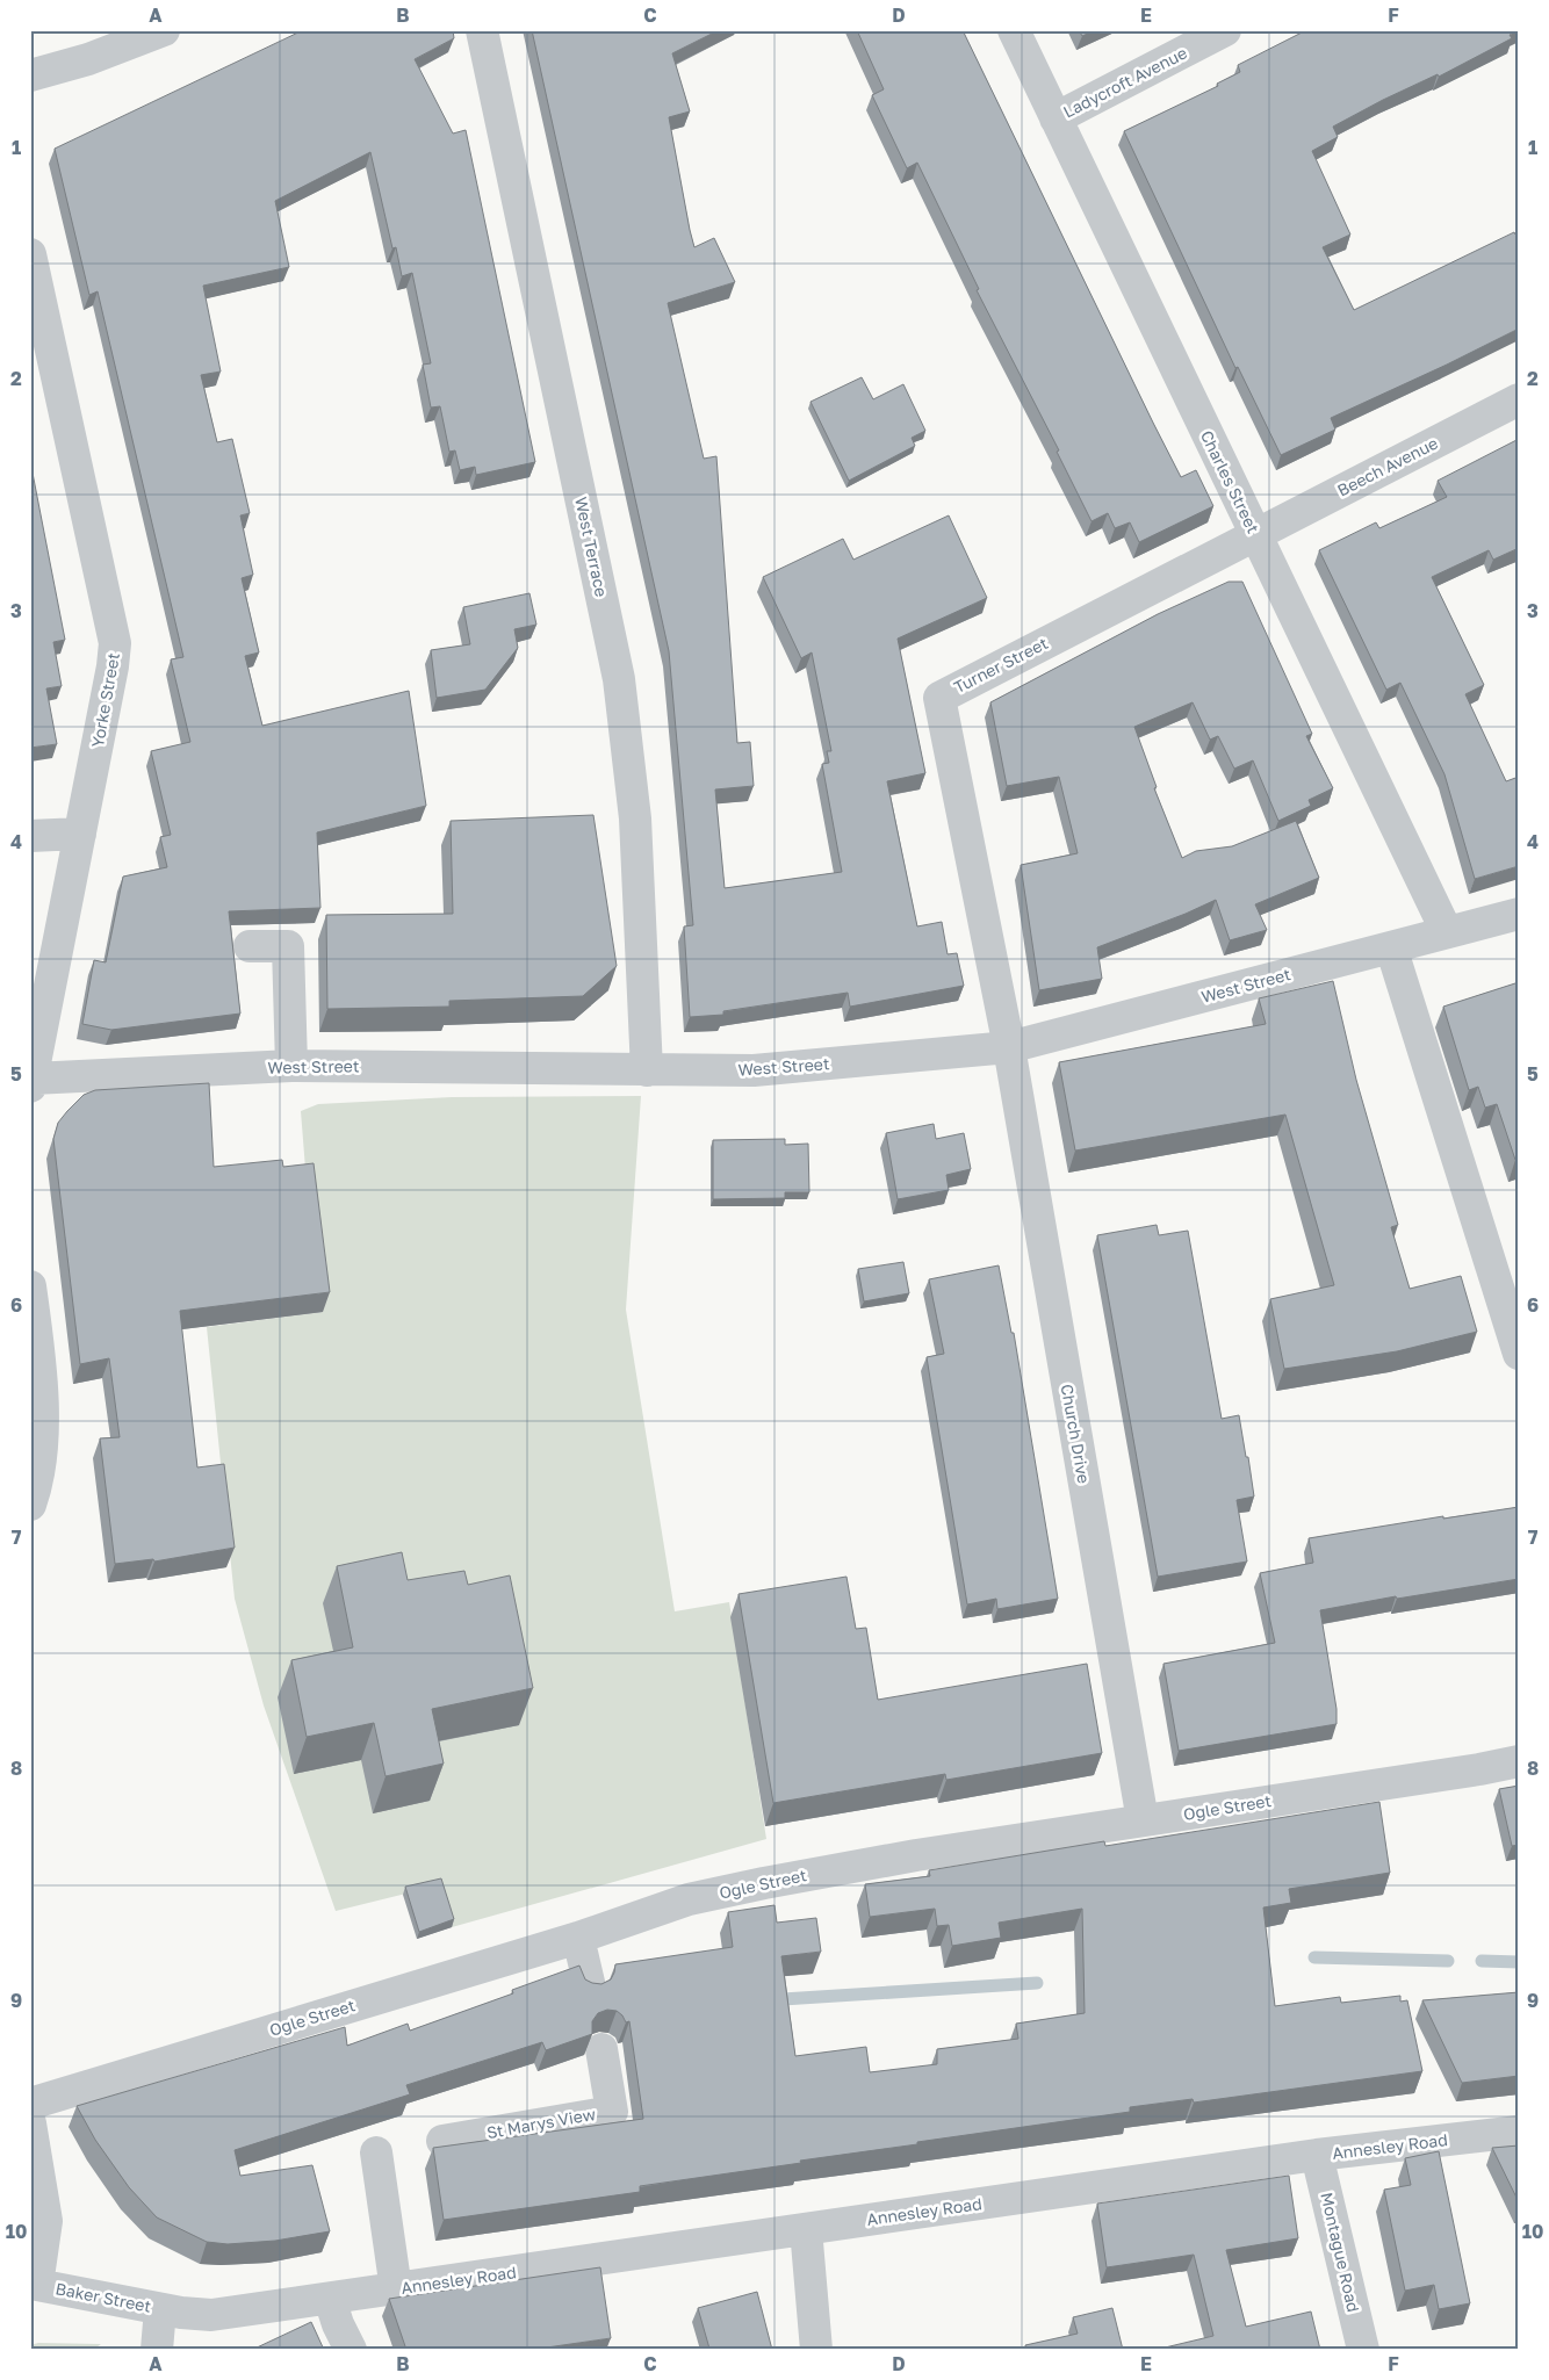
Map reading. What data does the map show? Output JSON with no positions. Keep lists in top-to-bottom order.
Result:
{
  "streets": {
    "street": [
      "Ladycroft Avenue",
      "Beech Avenue",
      "Charles Street",
      "West Terrace",
      "Turner Street",
      "Yorke Street",
      "West Street",
      "Church Drive",
      "Ogle Street",
      "St Marys View",
      "Annesley Road",
      "Montague Road",
      "Baker Street"
    ]
  },
  "crossings": [
    ["Ladycroft Avenue", "Charles Street"],
    ["Beech Avenue", "Charles Street"],
    ["Beech Avenue", "Turner Street"],
    ["Charles Street", "Turner Street"],
    ["Charles Street", "West Street"],
    ["West Terrace", "West Street"],
    ["Turner Street", "West Street"],
    ["Turner Street", "Church Drive"],
    ["Yorke Street", "West Street"],
    ["West Street", "Church Drive"],
    ["Church Drive", "Ogle Street"],
    ["Annesley Road", "Montague Road"],
    ["Annesley Road", "Baker Street"]
  ],
  "grid": {
    "columns": [
      "A",
      "B",
      "C",
      "D",
      "E",
      "F"
    ],
    "rows": [
      "1",
      "2",
      "3",
      "4",
      "5",
      "6",
      "7",
      "8",
      "9",
      "10"
    ]
  }
}
